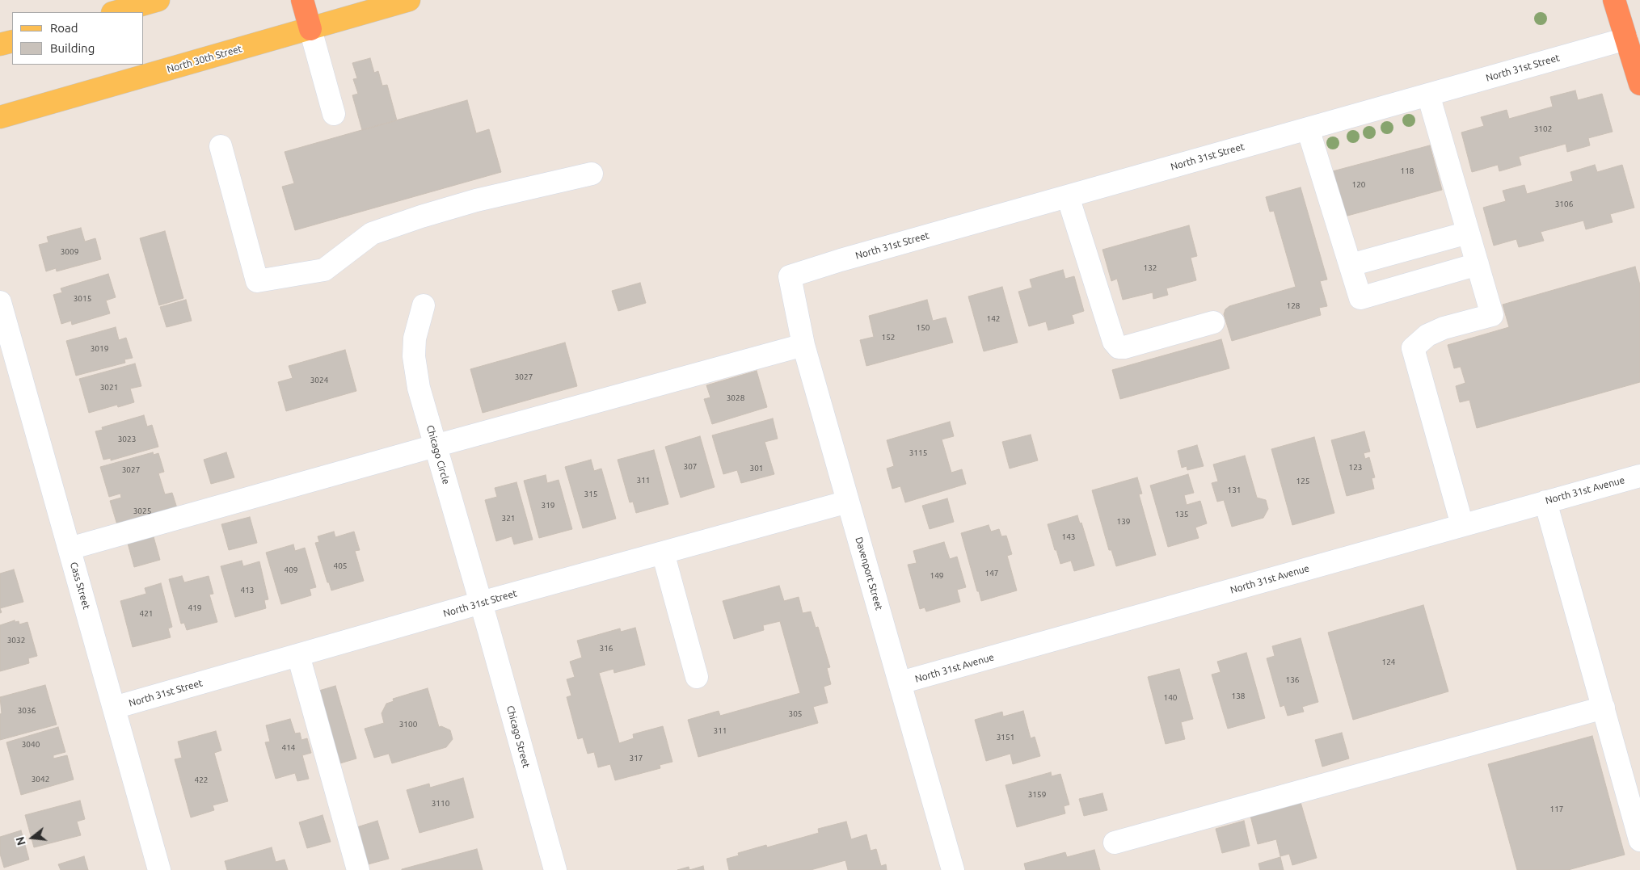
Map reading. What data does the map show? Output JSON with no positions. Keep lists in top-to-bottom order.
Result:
{
  "streets": {
    "main road": ["North 30th Street"],
    "street": [
      "North 31st Street",
      "Chicago Circle",
      "North 31st Avenue",
      "Davenport Street",
      "Cass Street",
      "Chicago Street"
    ]
  },
  "crossings": [
    ["North 31st Street", "Chicago Circle"],
    ["North 31st Street", "Davenport Street"],
    ["North 31st Street", "Cass Street"],
    ["North 31st Street", "Chicago Street"],
    ["Chicago Circle", "Chicago Street"],
    ["North 31st Avenue", "Davenport Street"]
  ],
  "house_numbers": [
    "3102",
    "118",
    "120",
    "3106",
    "3009",
    "132",
    "3015",
    "128",
    "142",
    "150",
    "152",
    "3019",
    "3027",
    "3024",
    "3021",
    "3028",
    "3023",
    "3115",
    "307",
    "123",
    "301",
    "3027",
    "311",
    "125",
    "131",
    "315",
    "319",
    "3025",
    "135",
    "321",
    "139",
    "143",
    "405",
    "409",
    "147",
    "149",
    "413",
    "419",
    "421",
    "3032",
    "316",
    "124",
    "136",
    "138",
    "140",
    "3036",
    "305",
    "3100",
    "311",
    "3151",
    "3040",
    "414",
    "317",
    "3042",
    "422",
    "3159",
    "3110",
    "117"
  ],
  "legend": ["Road", "Building"],
  "north": "left"
}
